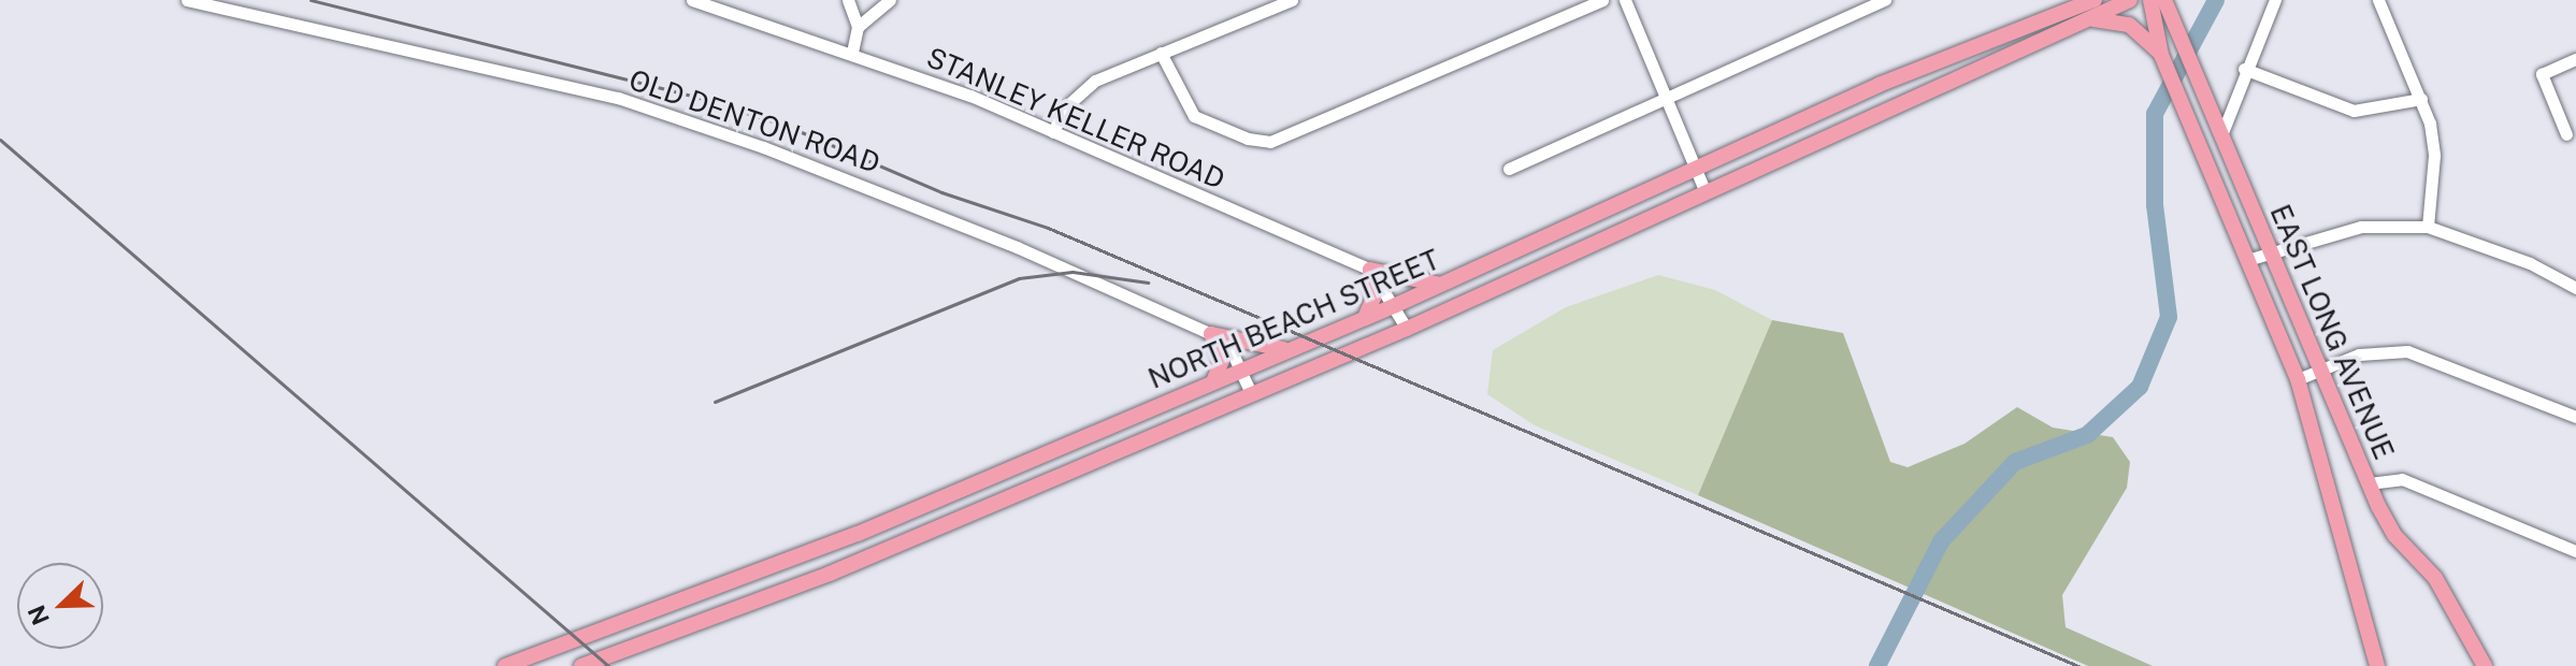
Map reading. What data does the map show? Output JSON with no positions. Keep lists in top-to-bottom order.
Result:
{
  "streets": {
    "main road": ["NORTH BEACH STREET", "EAST LONG AVENUE"],
    "street": ["STANLEY KELLER ROAD", "OLD DENTON ROAD"]
  },
  "crossings": [
    ["OLD DENTON ROAD", "NORTH BEACH STREET"]
  ],
  "north": "bottom left"
}
